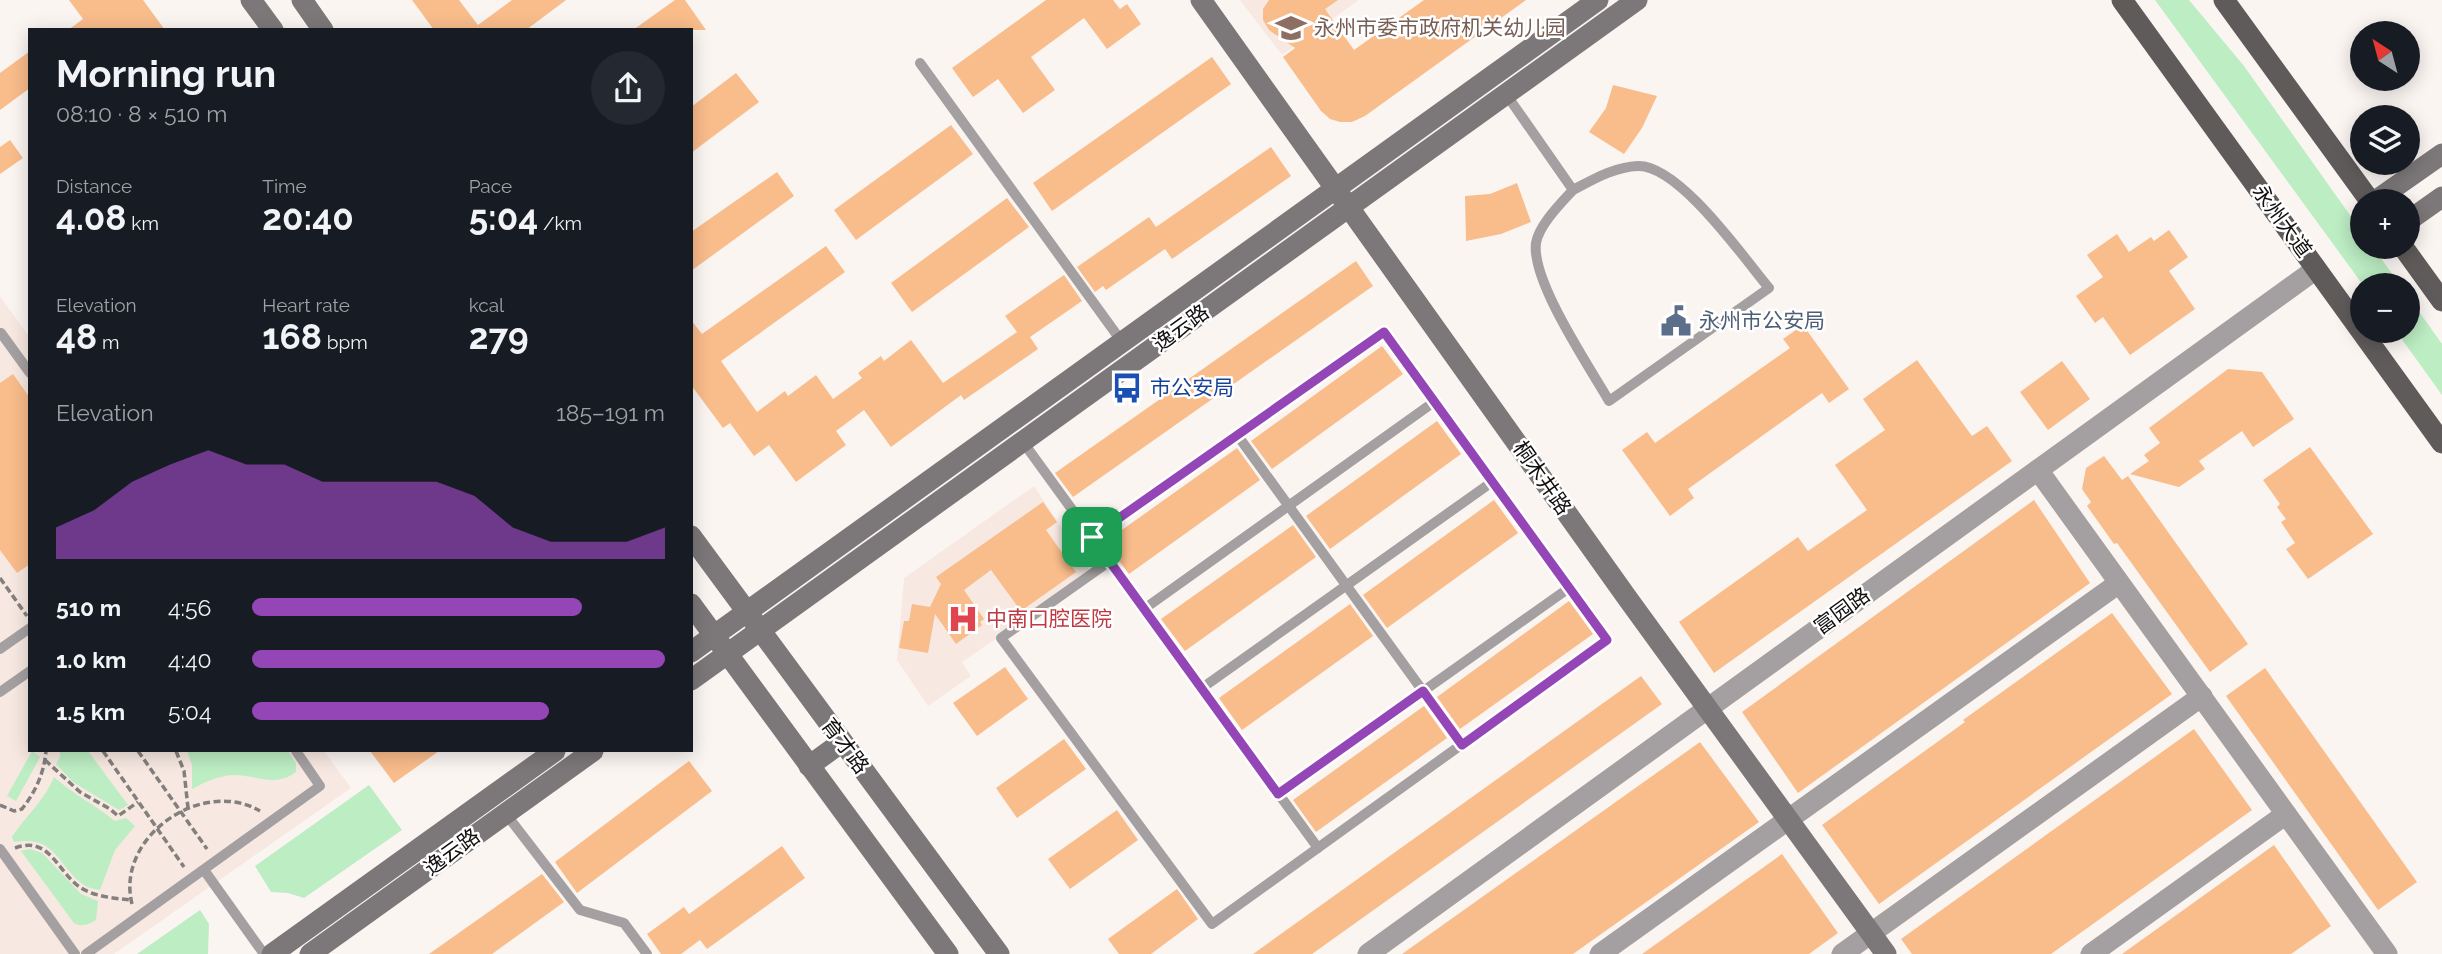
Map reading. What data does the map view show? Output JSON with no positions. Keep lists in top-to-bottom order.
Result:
{
  "streets": {
    "main road": ["永州大道"],
    "street": [
      "逸云路",
      "桐木井路",
      "富园路",
      "育才路"
    ]
  },
  "crossings": [
    ["永州大道", "富园路"],
    ["逸云路", "桐木井路"],
    ["逸云路", "育才路"],
    ["桐木井路", "富园路"]
  ],
  "places": {
    "school or university": ["永州市委市政府机关幼儿园"],
    "public building": ["永州市公安局"],
    "bus stop": ["市公安局"],
    "hospital": ["中南口腔医院"]
  },
  "north": "top left",
  "page": {
    "map_buttons": ["+", "−"],
    "heading": ["Morning run", "08:10 · 8 × 510 m"],
    "stats": [
      ["Distance", "4.08 km"],
      ["Time", "20:40"],
      ["Pace", "5:04 /km"],
      ["Elevation", "48 m"],
      ["Heart rate", "168 bpm"],
      ["kcal", "279"]
    ],
    "chart": ["Elevation", "185–191 m"],
    "list": [
      {
        "name": "510 m",
        "note": "4:56"
      },
      {
        "name": "1.0 km",
        "note": "4:40"
      },
      {
        "name": "1.5 km",
        "note": "5:04"
      }
    ]
  }
}
